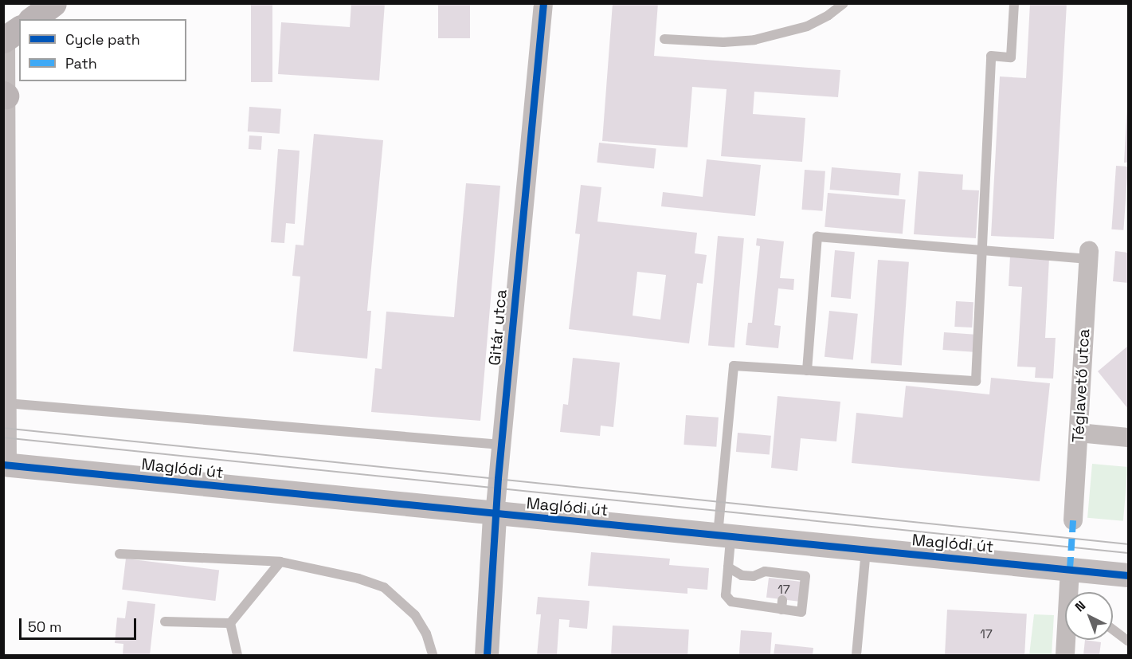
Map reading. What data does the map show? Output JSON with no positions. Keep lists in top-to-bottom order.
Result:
{
  "streets": {
    "street": ["Gitár utca", "Téglavető utca", "Maglódi út"]
  },
  "crossings": [
    ["Gitár utca", "Maglódi út"]
  ],
  "house_numbers": ["17", "17"],
  "legend": ["Cycle path", "Path"],
  "scale_bar": "50 m",
  "north": "top left"
}
